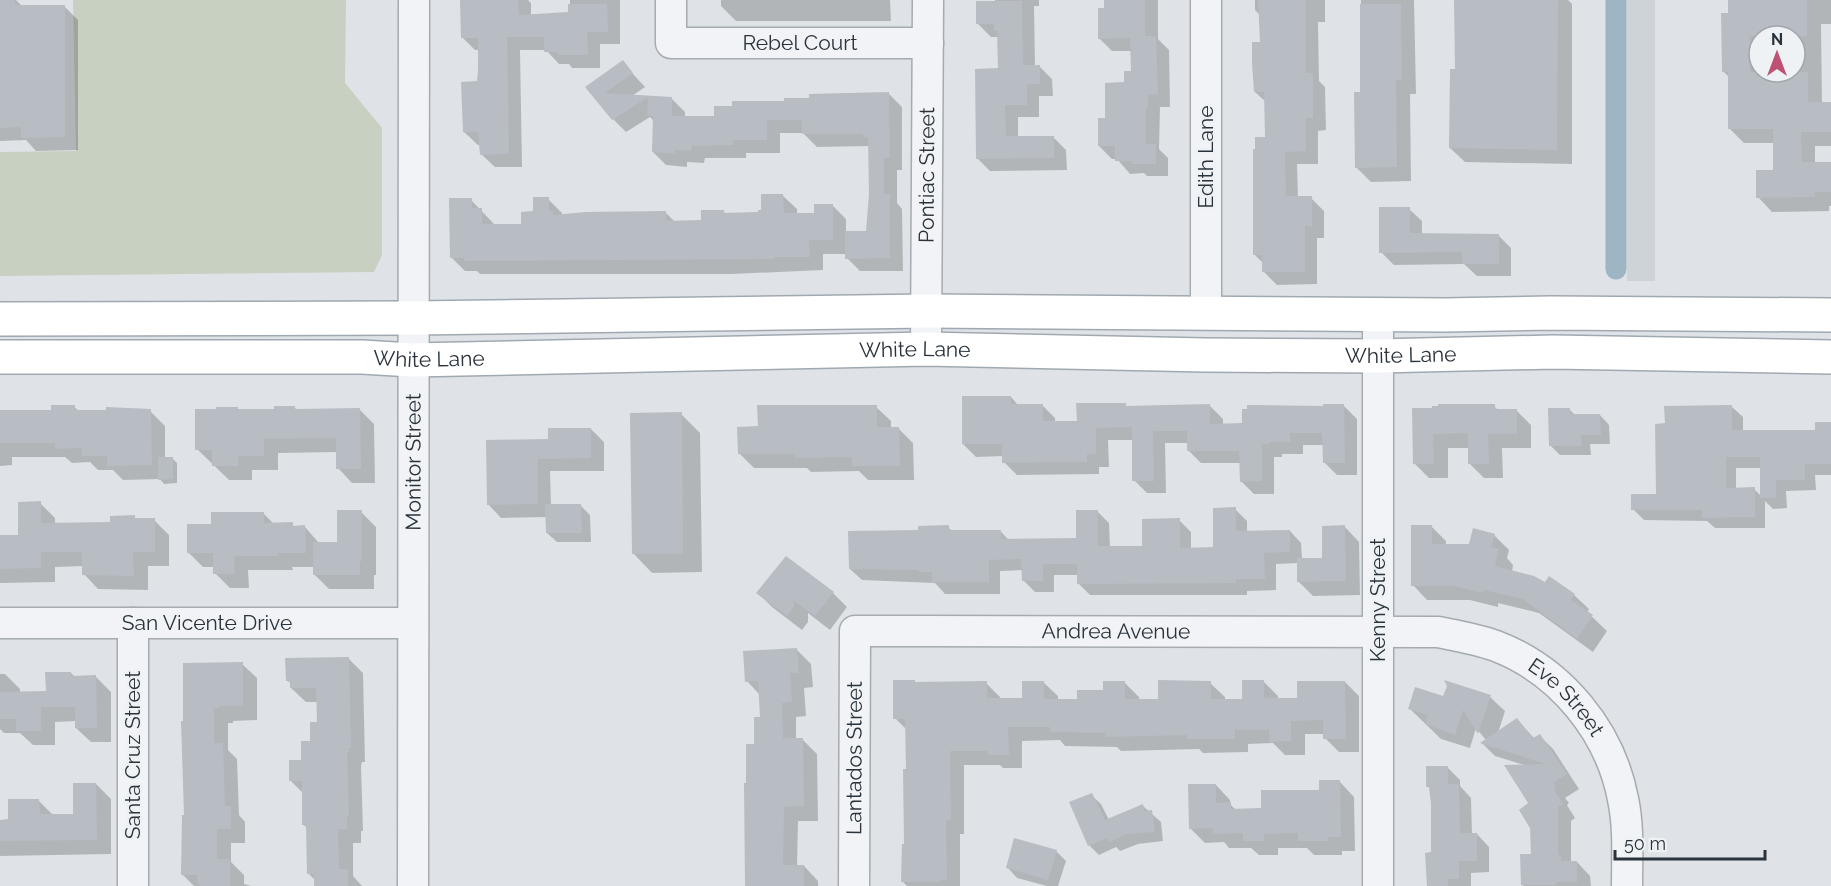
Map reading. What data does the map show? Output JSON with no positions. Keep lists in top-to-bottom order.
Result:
{
  "streets": {
    "main road": ["White Lane"],
    "street": [
      "Rebel Court",
      "Edith Lane",
      "Pontiac Street",
      "Monitor Street",
      "Kenny Street",
      "San Vicente Drive",
      "Andrea Avenue",
      "Eve Street",
      "Santa Cruz Street",
      "Lantados Street"
    ]
  },
  "crossings": [
    ["Rebel Court", "Pontiac Street"],
    ["Edith Lane", "White Lane"],
    ["Pontiac Street", "White Lane"],
    ["White Lane", "Monitor Street"],
    ["White Lane", "Kenny Street"],
    ["Monitor Street", "San Vicente Drive"],
    ["Kenny Street", "Andrea Avenue"],
    ["Kenny Street", "Eve Street"],
    ["San Vicente Drive", "Santa Cruz Street"],
    ["Andrea Avenue", "Eve Street"],
    ["Andrea Avenue", "Lantados Street"]
  ],
  "scale_bar": "50 m",
  "north": "top"
}
